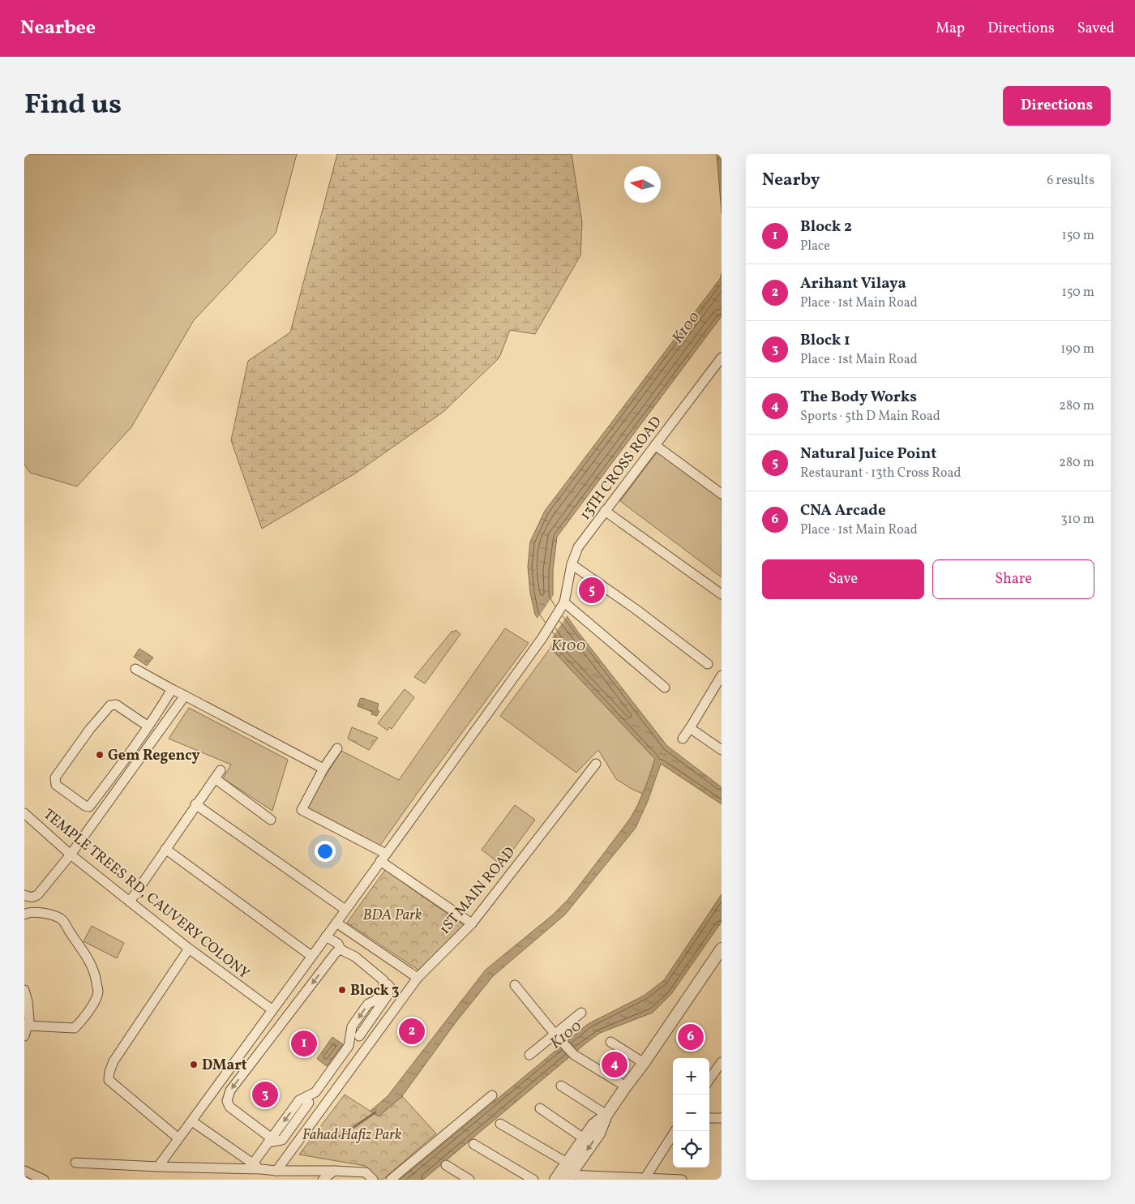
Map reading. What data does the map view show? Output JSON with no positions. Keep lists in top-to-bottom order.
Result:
{
  "streets": {
    "street": ["13TH CROSS ROAD", "1ST MAIN ROAD", "TEMPLE TREES RD, CAUVERY COLONY"]
  },
  "water": ["K100"],
  "parks": ["BDA Park", "Fahad Hafiz Park"],
  "places": ["Gem Regency", "Block 3", "DMart"],
  "north": "left",
  "page": {
    "header": "Nearbee",
    "nav": ["Map", "Directions", "Saved"],
    "title": "Find us",
    "buttons": [
      "Directions",
      ["Save", "Share"]
    ],
    "heading": ["Nearby", "6 results"],
    "list": [
      {
        "mark": "1",
        "name": "Block 2",
        "note": "Place",
        "value": "150 m"
      },
      {
        "mark": "2",
        "name": "Arihant Vilaya",
        "note": "Place · 1st Main Road",
        "value": "150 m"
      },
      {
        "mark": "3",
        "name": "Block 1",
        "note": "Place · 1st Main Road",
        "value": "190 m"
      },
      {
        "mark": "4",
        "name": "The Body Works",
        "note": "Sports · 5th D Main Road",
        "value": "280 m"
      },
      {
        "mark": "5",
        "name": "Natural Juice Point",
        "note": "Restaurant · 13th Cross Road",
        "value": "280 m"
      },
      {
        "mark": "6",
        "name": "CNA Arcade",
        "note": "Place · 1st Main Road",
        "value": "310 m"
      }
    ],
    "pins": [
      "5",
      "2",
      "6",
      "1",
      "4",
      "3"
    ],
    "map_buttons": ["+", "−"]
  }
}
